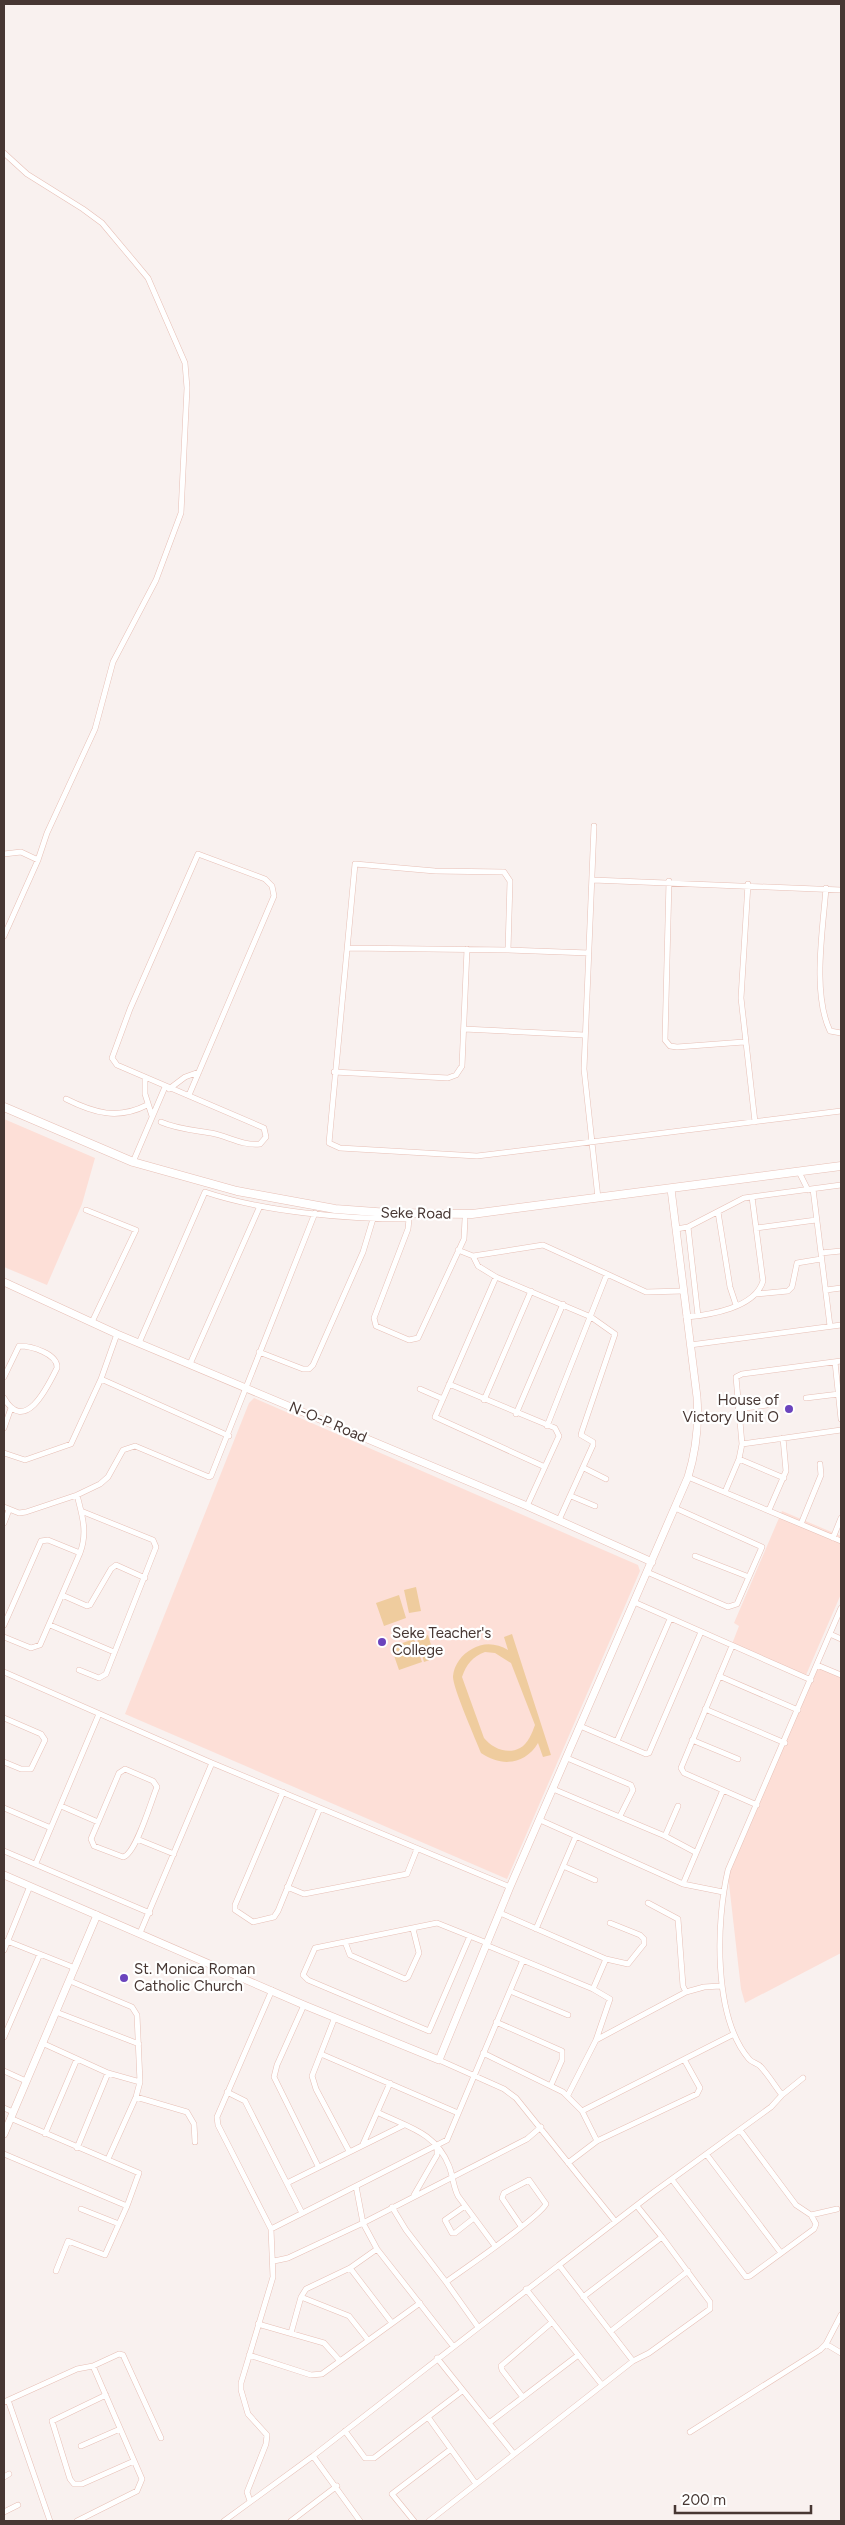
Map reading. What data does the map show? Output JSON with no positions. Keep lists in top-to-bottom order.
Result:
{
  "streets": {
    "main road": ["Seke Road"],
    "street": ["N-O-P Road"]
  },
  "places": ["House of Victory Unit O", "Seke Teacher's College", "St. Monica Roman Catholic Church"],
  "scale_bar": "200 m"
}
